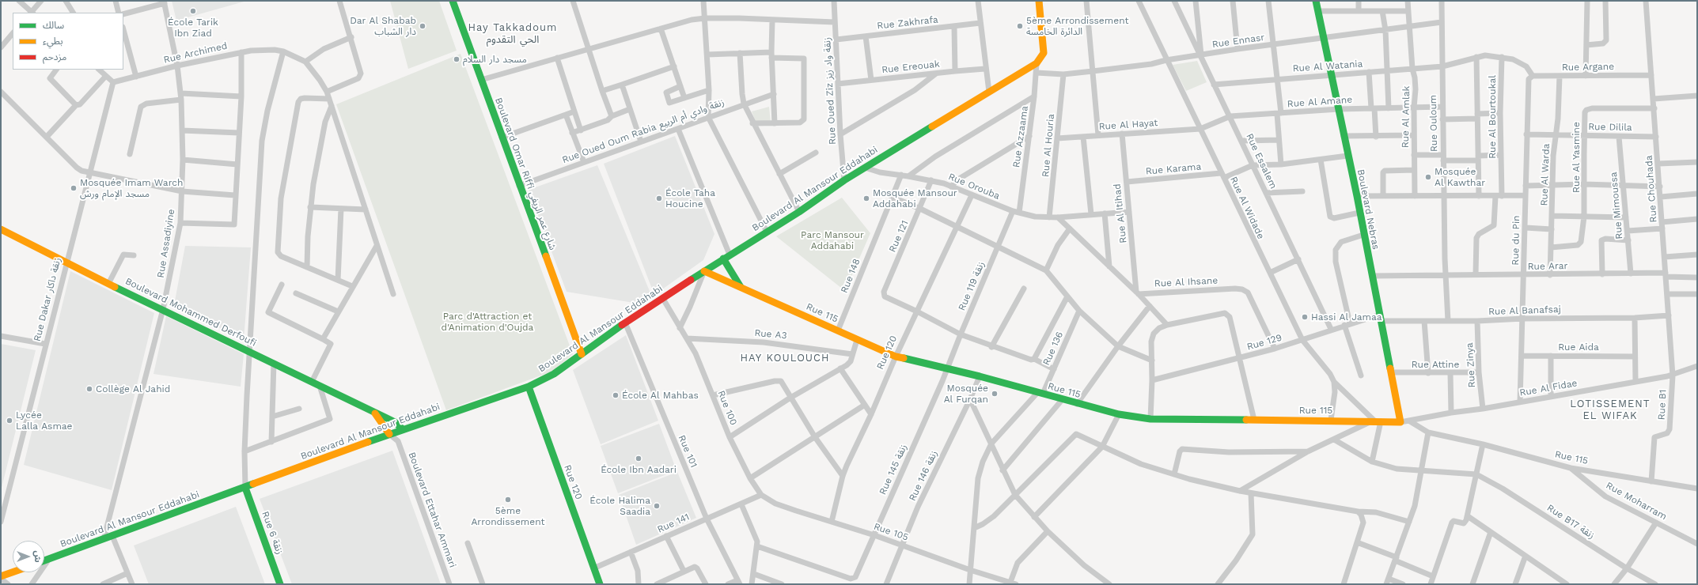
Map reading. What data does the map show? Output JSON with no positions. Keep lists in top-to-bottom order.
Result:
{
  "streets": {
    "street": [
      "Rue Zakhrafa",
      "Rue Ennasr",
      "Rue Archimed",
      "Rue Al Watania",
      "Rue Ereouak",
      "Rue Argane",
      "Rue Oued Ziz زنقة واد زيز",
      "Rue Al Amane",
      "Rue Al Amlak",
      "Rue Al Bourtoukal",
      "Rue Ouloum",
      "Rue Al Hayat",
      "Rue Dilila",
      "Rue Oued Oum Rabia زنقة وادي أم الربيع",
      "Rue Azzaama",
      "Rue Al Houria",
      "Rue Al Yasmine",
      "Rue Essalem",
      "Rue Karama",
      "Boulevard Omar Riffi شارع عمر الريفي",
      "Rue Al Warda",
      "Rue Orouba",
      "Boulevard Al Mansour Eddahabi",
      "Rue Chouhada",
      "Rue Mimoussa",
      "Rue Al Widade",
      "Boulevard Nebras",
      "Rue Al Itihad",
      "Rue 121",
      "Rue du Pin",
      "Rue Assadiyine",
      "Rue Arar",
      "Rue 148",
      "Rue Al Ihsane",
      "Rue 119 زنقة",
      "Rue Dakar زنقة داكار",
      "Rue Al Banafsaj",
      "Boulevard Mohammed Derfoufi",
      "Rue 115",
      "Rue A3",
      "Rue 129",
      "Rue Aida",
      "Rue 136",
      "Rue 120",
      "Rue Attine",
      "Rue Zinya",
      "Rue Al Fidae",
      "Rue B1",
      "Rue 100",
      "Rue 101",
      "Rue 145 زنقة",
      "Rue 146 زنقة",
      "Rue Moharram",
      "Boulevard Ettahar Ammari",
      "Rue B17 زنقة",
      "Rue 141",
      "Rue 105",
      "Rue 6 زنقة"
    ]
  },
  "crossings": [
    ["Rue Zakhrafa", "Rue Oued Ziz زنقة واد زيز"],
    ["Rue Ennasr", "Rue Al Amlak"],
    ["Rue Ennasr", "Rue Ouloum"],
    ["Rue Ennasr", "Rue Azzaama"],
    ["Rue Ennasr", "Rue Al Houria"],
    ["Rue Ennasr", "Rue Essalem"],
    ["Rue Ennasr", "Rue Al Widade"],
    ["Rue Ennasr", "Boulevard Nebras"],
    ["Rue Archimed", "Rue Assadiyine"],
    ["Rue Archimed", "Rue Dakar زنقة داكار"],
    ["Rue Al Watania", "Rue Argane"],
    ["Rue Al Watania", "Rue Al Amlak"],
    ["Rue Al Watania", "Rue Al Bourtoukal"],
    ["Rue Al Watania", "Rue Ouloum"],
    ["Rue Al Watania", "Rue Essalem"],
    ["Rue Al Watania", "Boulevard Nebras"],
    ["Rue Al Watania", "Rue du Pin"],
    ["Rue Ereouak", "Rue Oued Ziz زنقة واد زيز"],
    ["Rue Argane", "Rue Al Warda"],
    ["Rue Argane", "Rue Chouhada"],
    ["Rue Argane", "Rue du Pin"],
    ["Rue Oued Ziz زنقة واد زيز", "Boulevard Al Mansour Eddahabi"],
    ["Rue Al Amane", "Rue Al Amlak"],
    ["Rue Al Amane", "Rue Ouloum"],
    ["Rue Al Amane", "Rue Al Hayat"],
    ["Rue Al Amane", "Rue Essalem"],
    ["Rue Al Amane", "Rue Al Widade"],
    ["Rue Al Amane", "Boulevard Nebras"],
    ["Rue Ouloum", "Rue Arar"],
    ["Rue Ouloum", "Rue Al Banafsaj"],
    ["Rue Al Hayat", "Rue Al Houria"],
    ["Rue Al Hayat", "Rue Al Widade"],
    ["Rue Al Hayat", "Rue Al Itihad"],
    ["Rue Dilila", "Rue Al Yasmine"],
    ["Rue Dilila", "Rue Al Warda"],
    ["Rue Dilila", "Rue Chouhada"],
    ["Rue Dilila", "Rue Mimoussa"],
    ["Rue Dilila", "Rue du Pin"],
    ["Rue Oued Oum Rabia زنقة وادي أم الربيع", "Boulevard Omar Riffi شارع عمر الريفي"],
    ["Rue Azzaama", "Rue Orouba"],
    ["Rue Azzaama", "Boulevard Al Mansour Eddahabi"],
    ["Rue Al Houria", "Rue Orouba"],
    ["Rue Al Yasmine", "Rue Al Warda"],
    ["Rue Al Yasmine", "Rue Chouhada"],
    ["Rue Essalem", "Rue Karama"],
    ["Rue Essalem", "Rue 129"],
    ["Rue Karama", "Rue Al Widade"],
    ["Rue Karama", "Rue Al Itihad"],
    ["Boulevard Omar Riffi شارع عمر الريفي", "Boulevard Al Mansour Eddahabi"],
    ["Rue Al Warda", "Rue Arar"],
    ["Rue Orouba", "Boulevard Al Mansour Eddahabi"],
    ["Rue Orouba", "Rue Al Itihad"],
    ["Rue Orouba", "Rue 121"],
    ["Rue Orouba", "Rue 148"],
    ["Rue Orouba", "Rue 119 زنقة"],
    ["Rue Orouba", "Rue 120"],
    ["Boulevard Al Mansour Eddahabi", "Rue Assadiyine"],
    ["Boulevard Al Mansour Eddahabi", "Boulevard Mohammed Derfoufi"],
    ["Boulevard Al Mansour Eddahabi", "Rue 115"],
    ["Boulevard Al Mansour Eddahabi", "Rue 120"],
    ["Boulevard Al Mansour Eddahabi", "Rue 100"],
    ["Boulevard Al Mansour Eddahabi", "Rue 101"],
    ["Boulevard Al Mansour Eddahabi", "Rue 6 زنقة"],
    ["Rue Chouhada", "Rue Arar"],
    ["Rue Chouhada", "Rue Al Banafsaj"],
    ["Rue Chouhada", "Rue Al Fidae"],
    ["Rue Chouhada", "Rue B1"],
    ["Rue Mimoussa", "Rue Arar"],
    ["Rue Al Widade", "Rue 129"],
    ["Boulevard Nebras", "Rue Arar"],
    ["Boulevard Nebras", "Rue Al Banafsaj"],
    ["Boulevard Nebras", "Rue 115"],
    ["Boulevard Nebras", "Rue 129"],
    ["Boulevard Nebras", "Rue Attine"],
    ["Boulevard Nebras", "Rue Al Fidae"],
    ["Rue Al Itihad", "Rue Al Ihsane"],
    ["Rue 121", "Rue 120"],
    ["Rue du Pin", "Rue Arar"],
    ["Rue du Pin", "Rue Al Banafsaj"],
    ["Rue du Pin", "Rue Aida"],
    ["Rue du Pin", "Rue Al Fidae"],
    ["Rue Assadiyine", "Boulevard Mohammed Derfoufi"],
    ["Rue 148", "Rue 115"],
    ["Rue Al Ihsane", "Rue 129"],
    ["Rue 119 زنقة", "Rue 115"],
    ["Rue 119 زنقة", "Rue 145 زنقة"],
    ["Rue Dakar زنقة داكار", "Boulevard Mohammed Derfoufi"],
    ["Rue Al Banafsaj", "Rue 129"],
    ["Rue Al Banafsaj", "Rue Zinya"],
    ["Rue 115", "Rue 136"],
    ["Rue 115", "Rue 120"],
    ["Rue 115", "Rue Al Fidae"],
    ["Rue 115", "Rue B1"],
    ["Rue 115", "Rue 145 زنقة"],
    ["Rue 115", "Rue 146 زنقة"],
    ["Rue 115", "Rue Moharram"],
    ["Rue A3", "Rue 100"],
    ["Rue 136", "Rue 105"],
    ["Rue 120", "Rue 141"],
    ["Rue 120", "Rue 105"],
    ["Rue Attine", "Rue Zinya"],
    ["Rue Zinya", "Rue Al Fidae"],
    ["Rue Al Fidae", "Rue B1"],
    ["Rue 100", "Rue 141"],
    ["Rue 100", "Rue 105"],
    ["Rue 101", "Rue 141"],
    ["Rue 145 زنقة", "Rue 105"],
    ["Rue 146 زنقة", "Rue 105"],
    ["Rue 141", "Rue 105"]
  ],
  "districts": ["Hay Takkadoum الحي التقدوم", "HAY KOULOUCH", "LOTISSEMENT EL WIFAK"],
  "parks": ["Parc Mansour Addahabi", "Parc d'Attraction et d'Animation d'Oujda"],
  "places": [
    "École Tarik Ibn Ziad",
    "Dar Al Shabab دار الشباب",
    "5ème Arrondissement الدائرة الخامسة",
    "مسجد دار السلام",
    "Mosquée Al Kawthar",
    "Mosquée Imam Warch مسجد الإمام ورش",
    "École Taha Houcine",
    "Mosquée Mansour Addahabi",
    "Hassi Al Jamaa",
    "Collège Al Jahid",
    "Mosquée Al Furqan",
    "École Al Mahbas",
    "Lycée Lalla Asmae",
    "École Ibn Aadari",
    "5ème Arrondissement",
    "École Halima Saadia"
  ],
  "legend": ["سالك", "بطيء", "مزدحم"],
  "north": "right"
}
